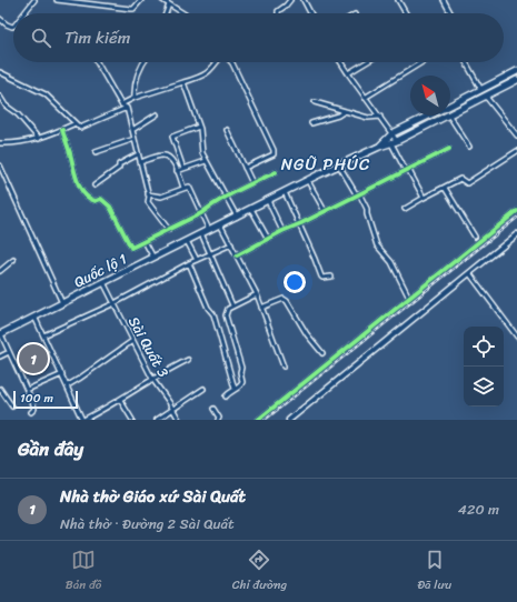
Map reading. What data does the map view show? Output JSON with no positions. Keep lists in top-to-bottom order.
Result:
{
  "streets": {
    "highway": ["Quốc lộ 1"],
    "street": ["Sài Quất 3"]
  },
  "crossings": [
    ["Quốc lộ 1", "Sài Quất 3"]
  ],
  "districts": ["NGŨ PHÚC"],
  "scale_bar": "100 m",
  "north": "top left",
  "page": {
    "search": "Tìm kiếm",
    "pins": "1",
    "scale": "100 m",
    "heading": "Gần đây",
    "list": [
      {
        "mark": "1",
        "name": "Nhà thờ Giáo xứ Sài Quất",
        "note": "Nhà thờ · Đường 2 Sài Quất",
        "value": "420 m"
      }
    ],
    "nav": ["Bản đồ", "Chỉ đường", "Đã lưu"]
  }
}
